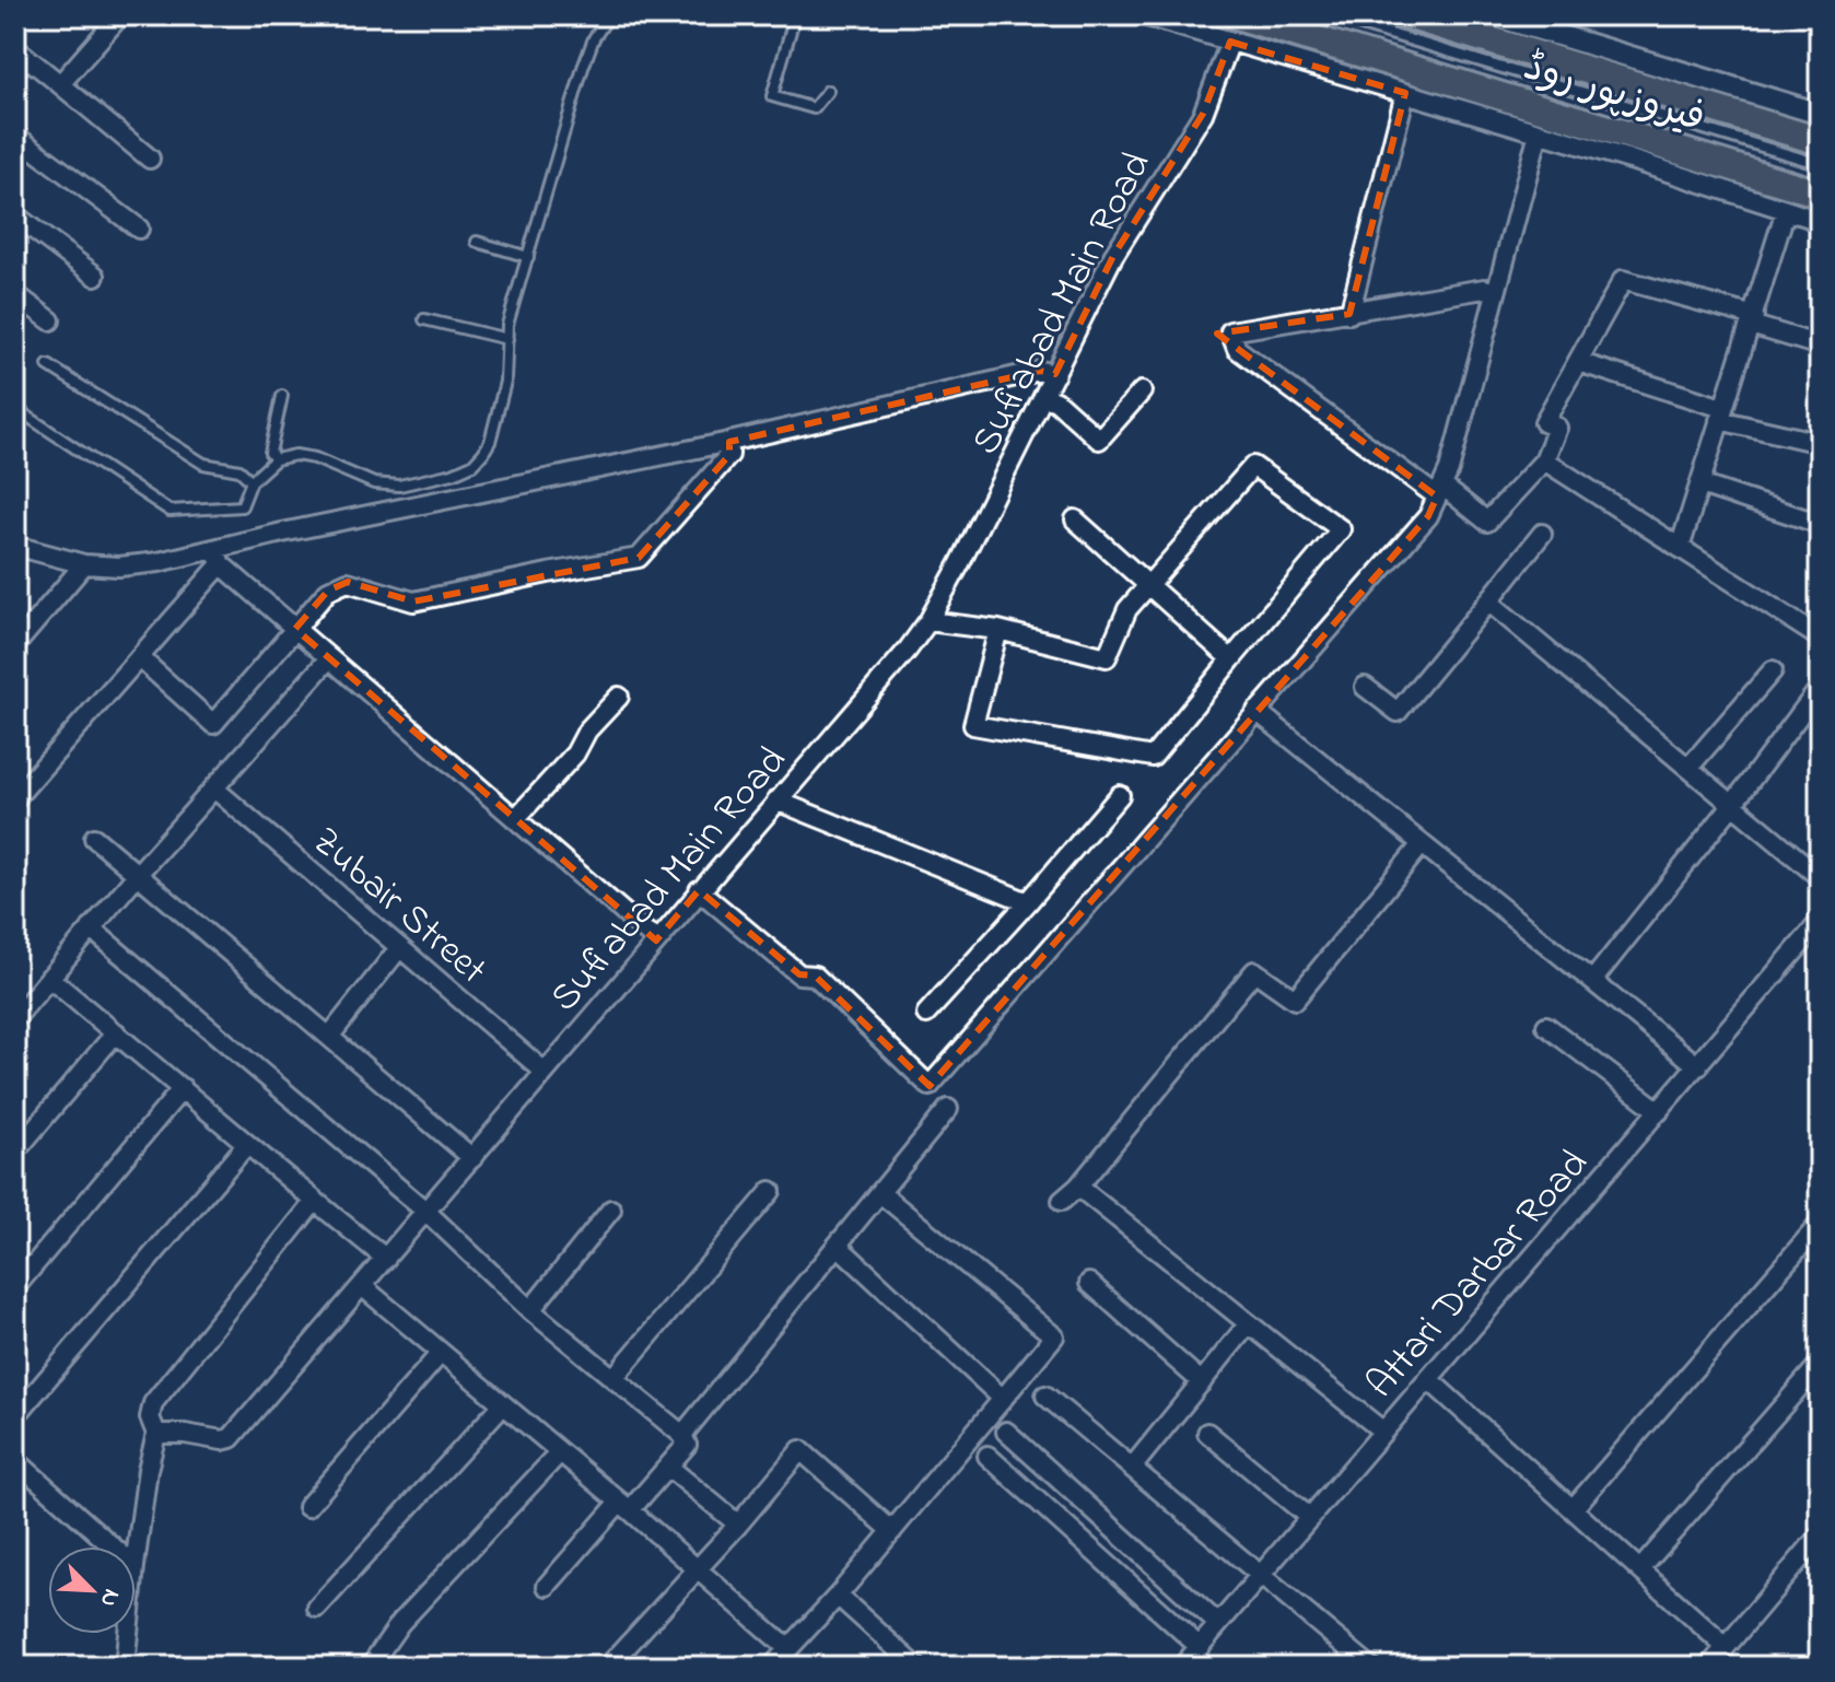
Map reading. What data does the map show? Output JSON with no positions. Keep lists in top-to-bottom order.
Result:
{
  "streets": {
    "main road": ["فیروزپور روڈ"],
    "street": ["Sufiabad Main Road", "Zubair Street", "Attari Darbar Road"]
  },
  "crossings": [
    ["فیروزپور روڈ", "Sufiabad Main Road"],
    ["Sufiabad Main Road", "Zubair Street"]
  ],
  "north": "bottom right"
}
